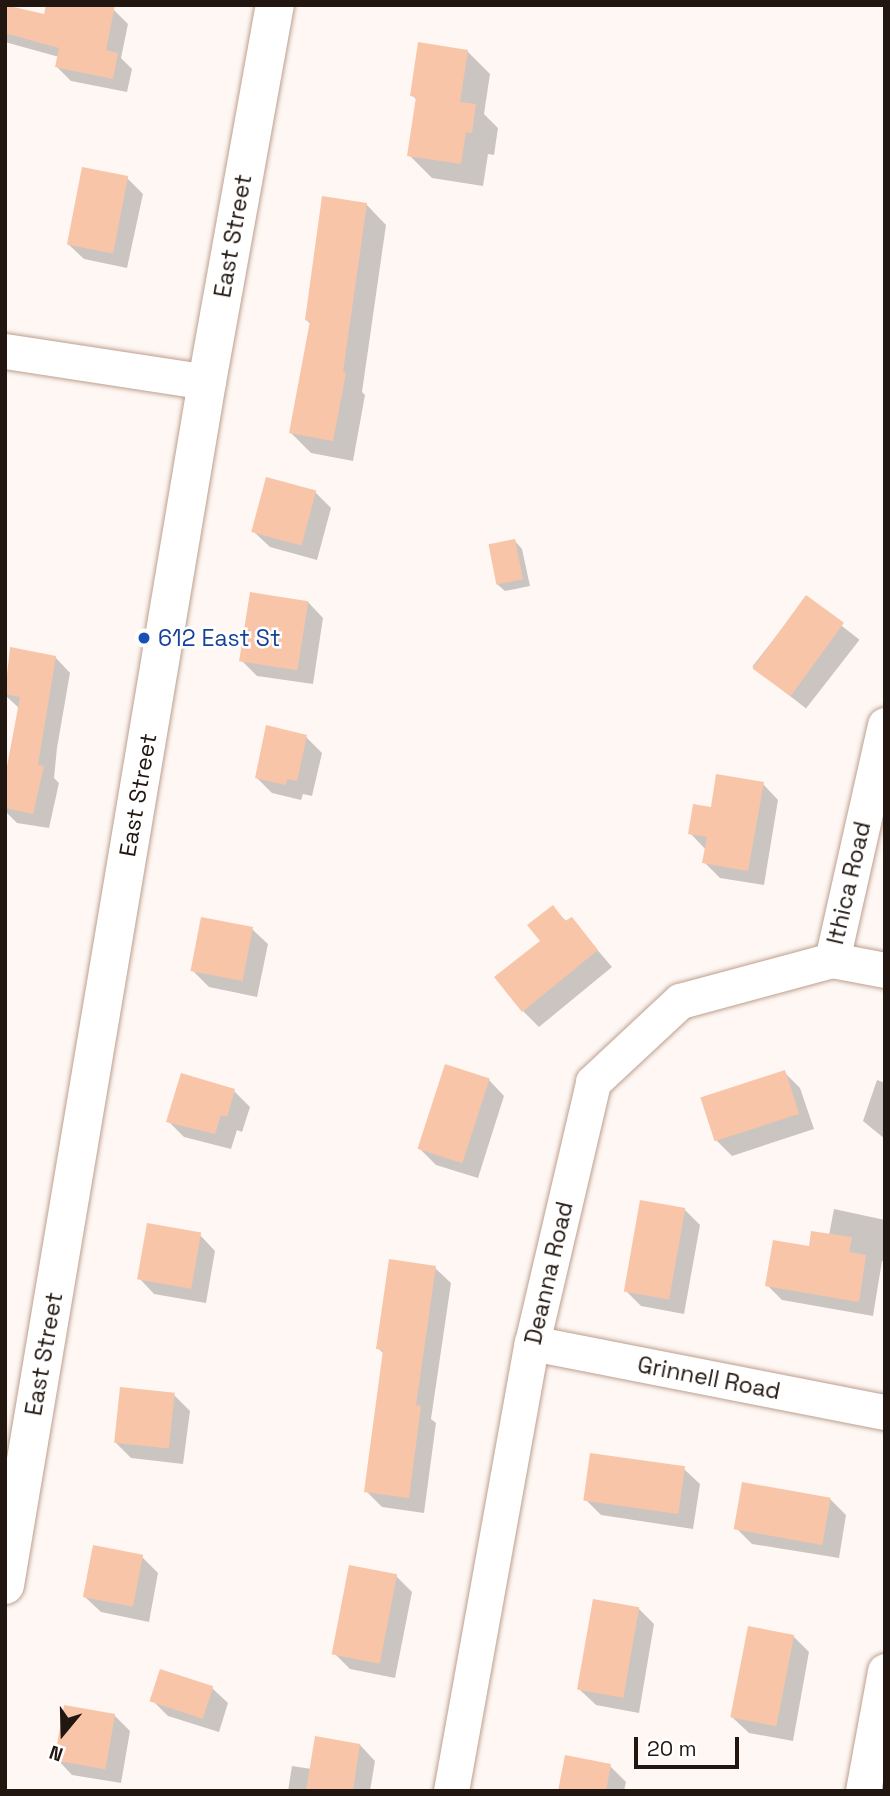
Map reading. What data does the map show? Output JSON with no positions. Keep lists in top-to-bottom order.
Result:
{
  "streets": {
    "street": [
      "East Street",
      "Ithica Road",
      "Deanna Road",
      "Grinnell Road"
    ]
  },
  "crossings": [
    ["Ithica Road", "Deanna Road"],
    ["Deanna Road", "Grinnell Road"]
  ],
  "places": ["612 East St"],
  "scale_bar": "20 m",
  "north": "bottom"
}
